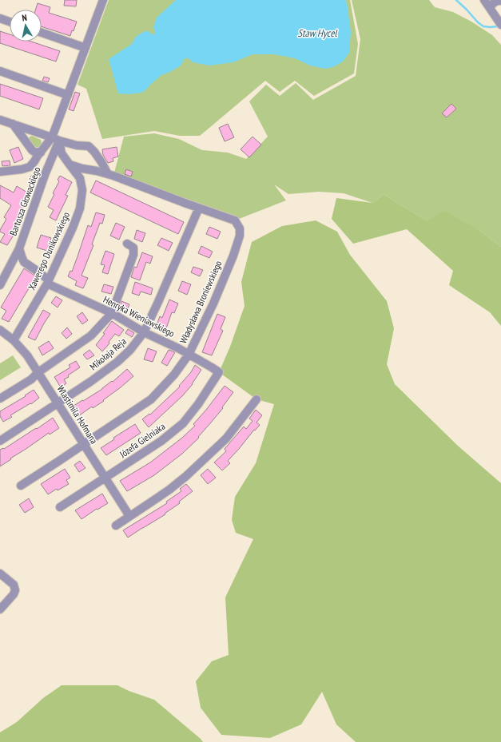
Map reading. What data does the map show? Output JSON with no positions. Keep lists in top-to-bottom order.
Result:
{
  "streets": {
    "street": [
      "Bartosza Głowackiego",
      "Xawerego Dunikowskiego",
      "Władysława Broniewskiego",
      "Henryka Wieniawskiego",
      "Mikołaja Reja",
      "Wlastimila Hofmana",
      "Józefa Gielniaka"
    ]
  },
  "crossings": [
    ["Bartosza Głowackiego", "Xawerego Dunikowskiego"],
    ["Bartosza Głowackiego", "Henryka Wieniawskiego"],
    ["Xawerego Dunikowskiego", "Władysława Broniewskiego"],
    ["Xawerego Dunikowskiego", "Henryka Wieniawskiego"],
    ["Xawerego Dunikowskiego", "Wlastimila Hofmana"],
    ["Władysława Broniewskiego", "Henryka Wieniawskiego"],
    ["Władysława Broniewskiego", "Mikołaja Reja"],
    ["Władysława Broniewskiego", "Wlastimila Hofmana"],
    ["Henryka Wieniawskiego", "Mikołaja Reja"],
    ["Henryka Wieniawskiego", "Józefa Gielniaka"],
    ["Mikołaja Reja", "Wlastimila Hofmana"],
    ["Wlastimila Hofmana", "Józefa Gielniaka"]
  ],
  "water": ["Staw Hycel"],
  "north": "top"
}
